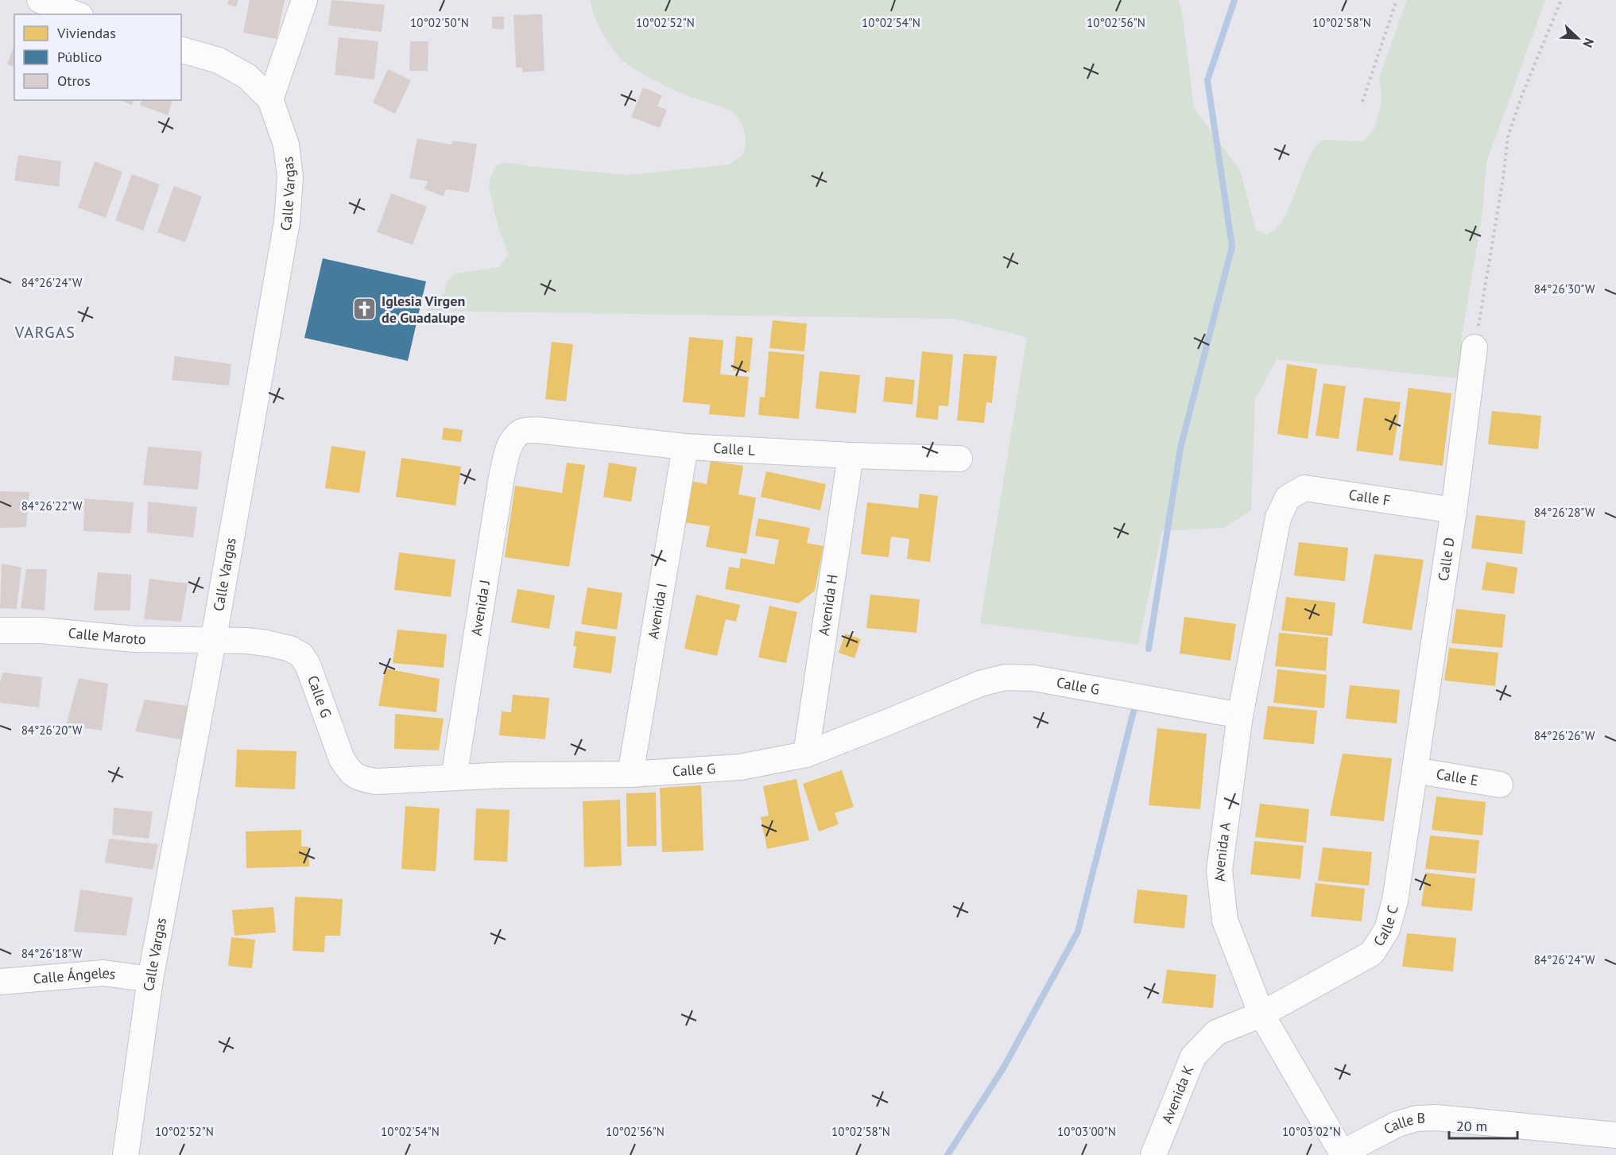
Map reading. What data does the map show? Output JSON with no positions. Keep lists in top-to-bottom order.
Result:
{
  "streets": {
    "street": [
      "Calle Vargas",
      "Calle L",
      "Calle F",
      "Calle D",
      "Avenida H",
      "Avenida J",
      "Avenida I",
      "Calle Maroto",
      "Calle G",
      "Calle E",
      "Avenida A",
      "Calle C",
      "Calle Ángeles",
      "Avenida K",
      "Calle B"
    ]
  },
  "crossings": [
    ["Calle Vargas", "Calle Maroto"],
    ["Calle Vargas", "Calle G"],
    ["Calle Vargas", "Calle Ángeles"],
    ["Calle L", "Avenida H"],
    ["Calle L", "Avenida J"],
    ["Calle L", "Avenida I"],
    ["Calle F", "Calle D"],
    ["Calle F", "Avenida A"],
    ["Calle D", "Calle E"],
    ["Calle D", "Calle C"],
    ["Avenida H", "Calle G"],
    ["Avenida J", "Calle G"],
    ["Avenida I", "Calle G"],
    ["Calle Maroto", "Calle G"],
    ["Calle G", "Avenida A"],
    ["Calle E", "Calle C"],
    ["Avenida A", "Calle C"],
    ["Avenida A", "Avenida K"],
    ["Avenida A", "Calle B"],
    ["Calle C", "Avenida K"]
  ],
  "districts": ["VARGAS"],
  "places": {
    "church": ["Iglesia Virgen de Guadalupe"]
  },
  "legend": ["Viviendas", "Público", "Otros"],
  "scale_bar": "20 m",
  "north": "bottom right",
  "coordinates": [
    "10°02'50\"N",
    "10°02'52\"N",
    "10°02'54\"N",
    "10°02'56\"N",
    "10°02'58\"N",
    "84°26'24\"W",
    "84°26'30\"W",
    "84°26'22\"W",
    "84°26'28\"W",
    "84°26'20\"W",
    "84°26'26\"W",
    "84°26'18\"W",
    "10°03'00\"N",
    "10°03'02\"N"
  ]
}
